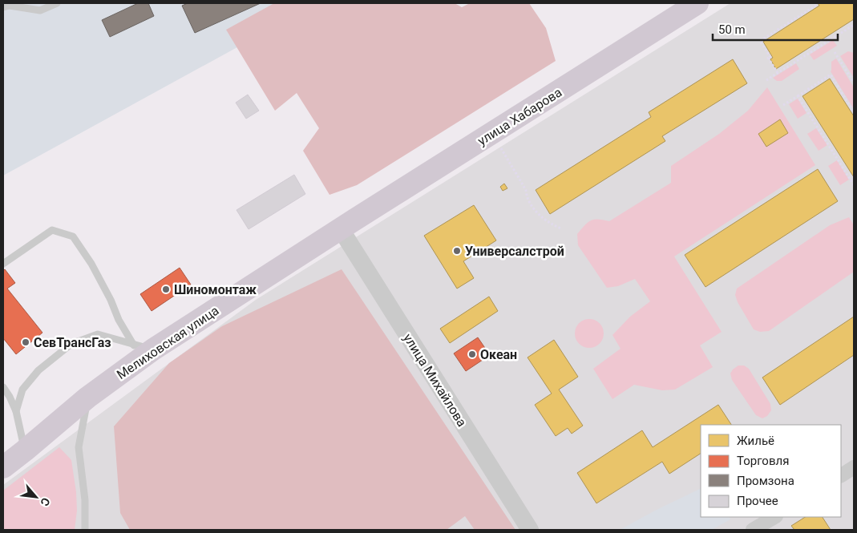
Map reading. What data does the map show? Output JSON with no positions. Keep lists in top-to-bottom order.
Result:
{
  "streets": {
    "main road": ["улица Хабарова", "Мелиховская улица"],
    "street": ["улица Михайлова"]
  },
  "crossings": [
    ["улица Хабарова", "Мелиховская улица"],
    ["улица Хабарова", "улица Михайлова"],
    ["Мелиховская улица", "улица Михайлова"]
  ],
  "places": [
    "Универсалстрой",
    "Шиномонтаж",
    "СевТрансГаз",
    "Океан"
  ],
  "legend": [
    "Жильё",
    "Торговля",
    "Промзона",
    "Прочее"
  ],
  "scale_bar": "50 m",
  "north": "bottom right"
}
